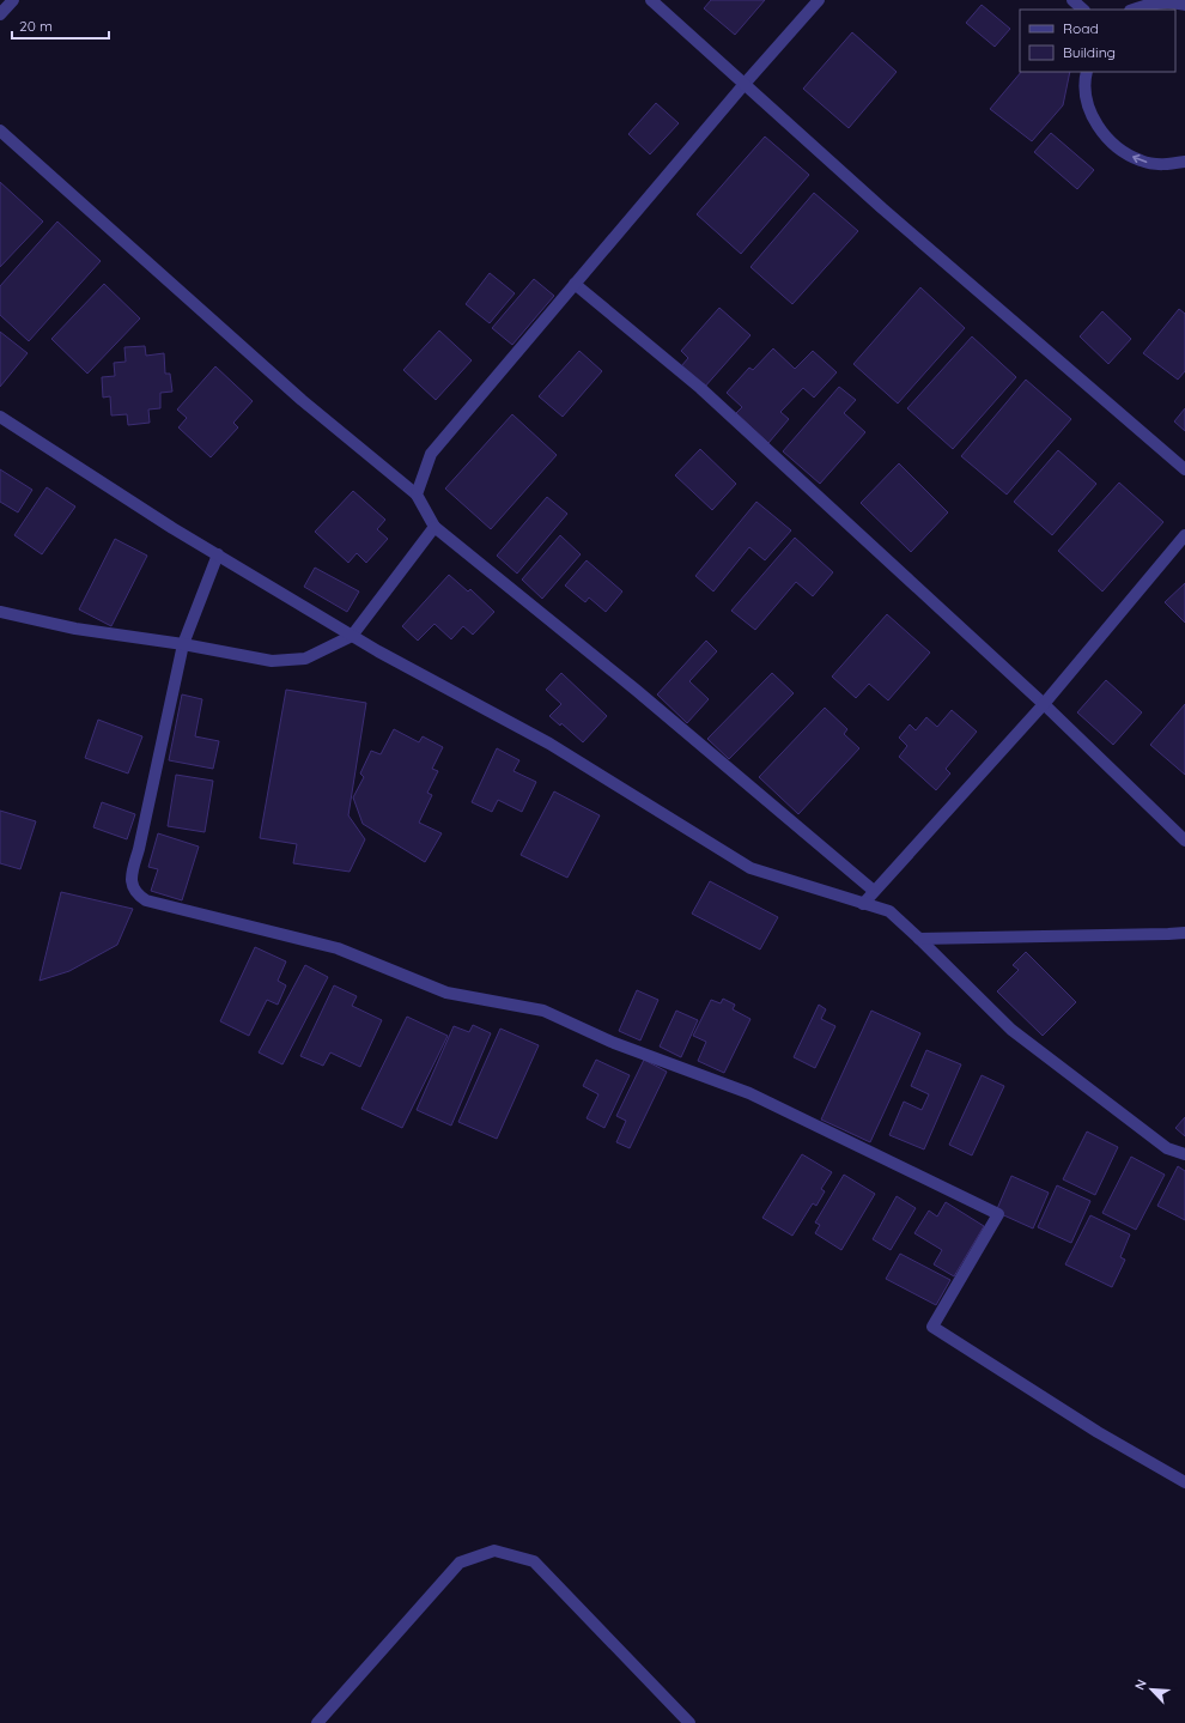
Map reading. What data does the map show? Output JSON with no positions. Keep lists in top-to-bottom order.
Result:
{
  "legend": ["Road", "Building"],
  "scale_bar": "20 m",
  "north": "top left"
}
